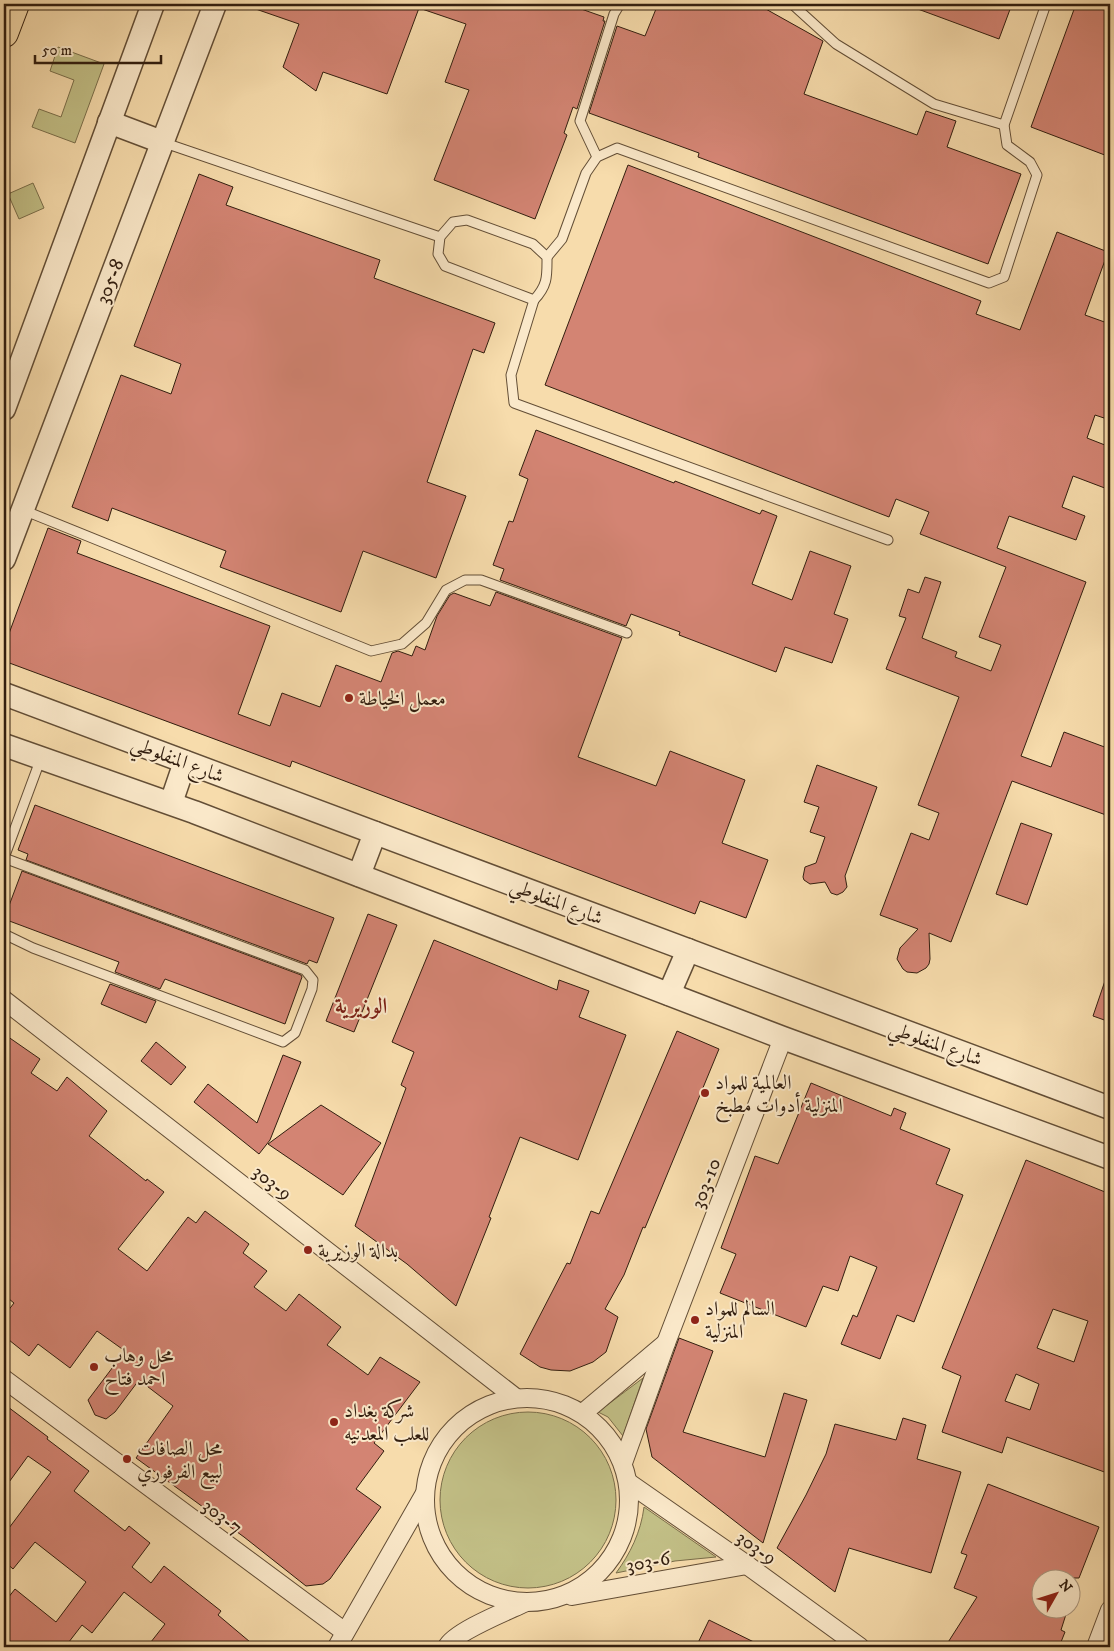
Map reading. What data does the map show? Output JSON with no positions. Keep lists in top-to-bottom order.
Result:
{
  "streets": {
    "street": [
      "305-8",
      "شارع المنفلوطي",
      "303-9",
      "303-10",
      "303-7",
      "303-6"
    ]
  },
  "crossings": [
    ["303-9", "303-6"]
  ],
  "districts": ["الوزيرية"],
  "places": [
    "معمل الخياطة",
    "العالمية للمواد المنزلية أدوات مطبخ",
    "بدالة الوزيرية",
    "السالم للمواد المنزلية",
    "محل وهاب احمد فتاح",
    "شركة بغداد للعلب المعدنيه",
    "محل الصافات لبيع الفرفوري"
  ],
  "scale_bar": "50 m",
  "north": "top right"
}
